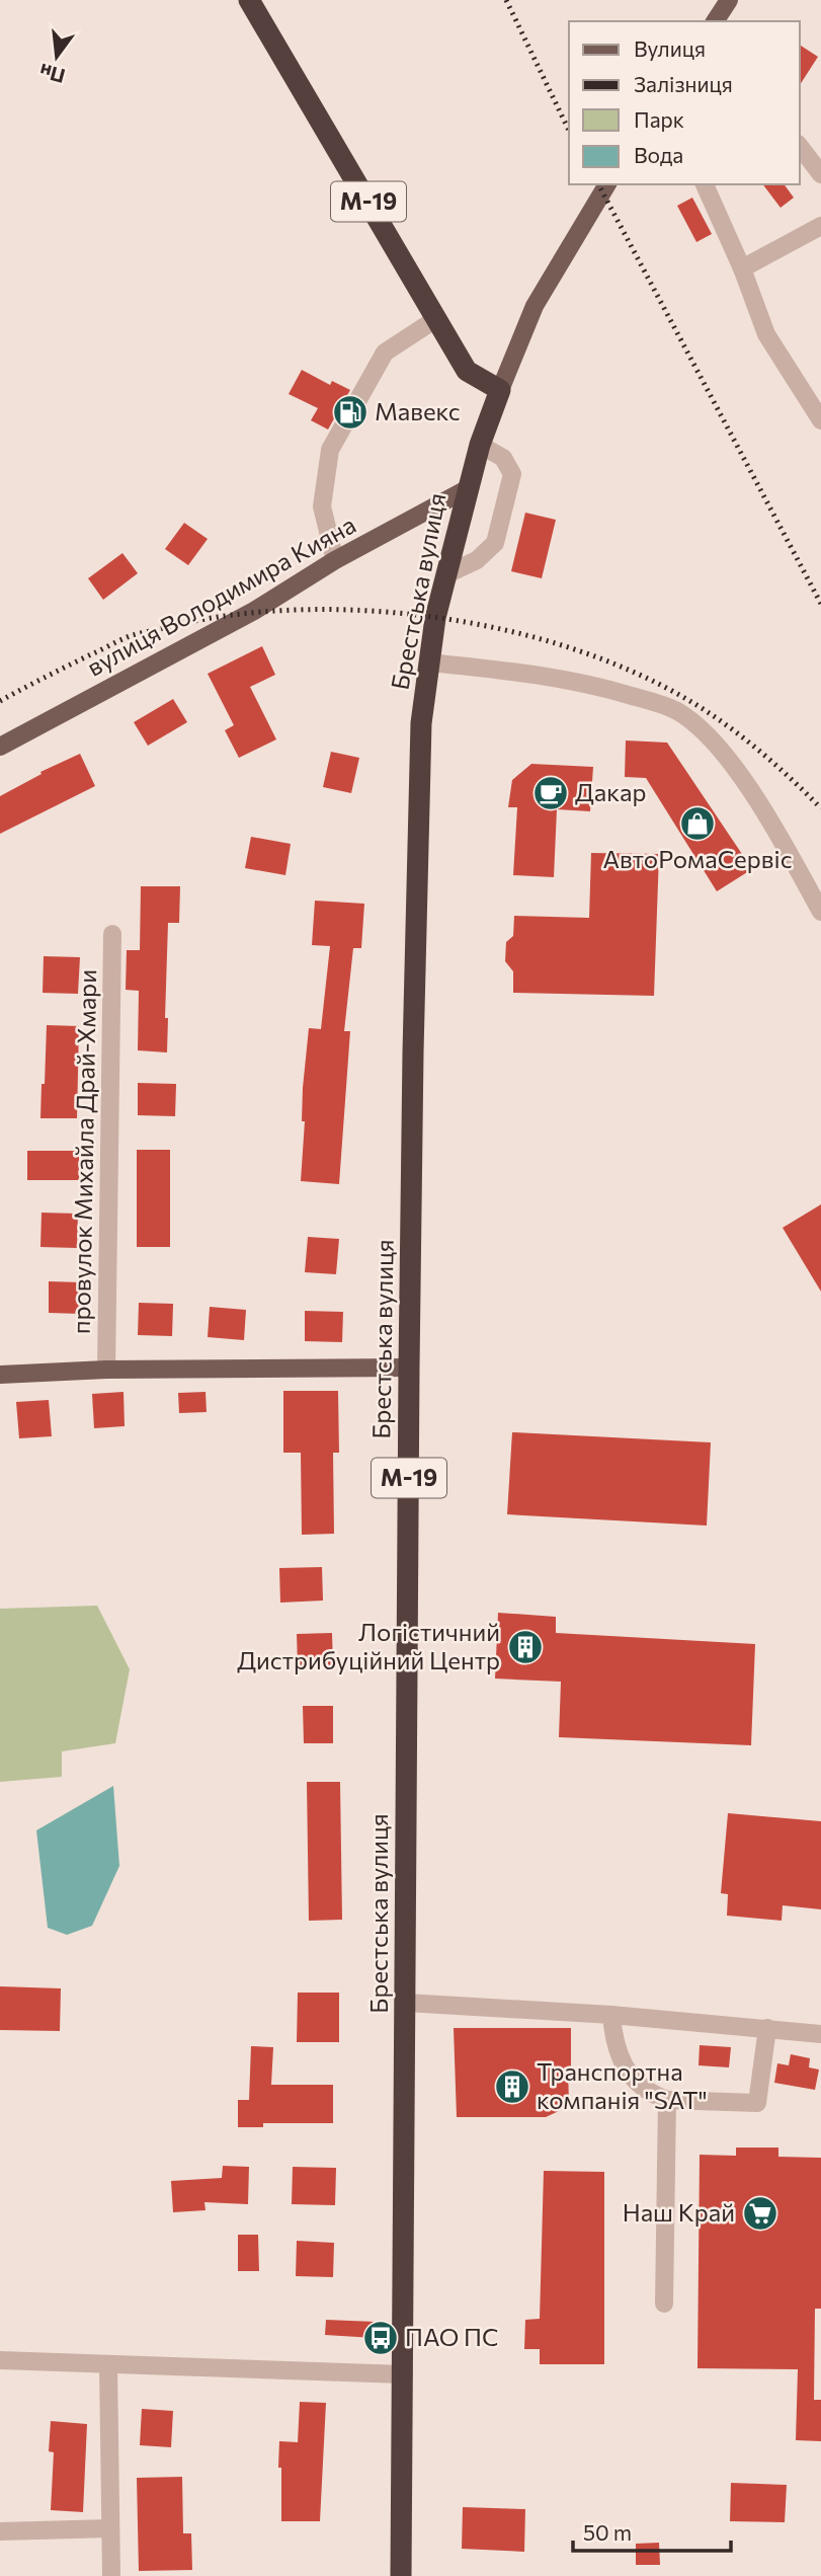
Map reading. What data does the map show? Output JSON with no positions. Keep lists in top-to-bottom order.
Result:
{
  "streets": {
    "highway": ["М-19", "Брестська вулиця"],
    "main road": ["вулиця Володимира Кияна"],
    "street": ["провулок Михайла Драй-Хмари"]
  },
  "crossings": [
    ["М-19", "Брестська вулиця"],
    ["Брестська вулиця", "вулиця Володимира Кияна"]
  ],
  "places": {
    "fuel station": ["Мавекс"],
    "cafe": ["Дакар"],
    "shop": ["АвтоРомаСервіс"],
    "building": ["Логістичний Дистрибуційний Центр", "Транспортна компанія \"SAT\""],
    "supermarket": ["Наш Край"],
    "bus stop": ["ПАО ПС"]
  },
  "legend": [
    "Вулиця",
    "Залізниця",
    "Парк",
    "Вода"
  ],
  "scale_bar": "50 m",
  "north": "bottom"
}
